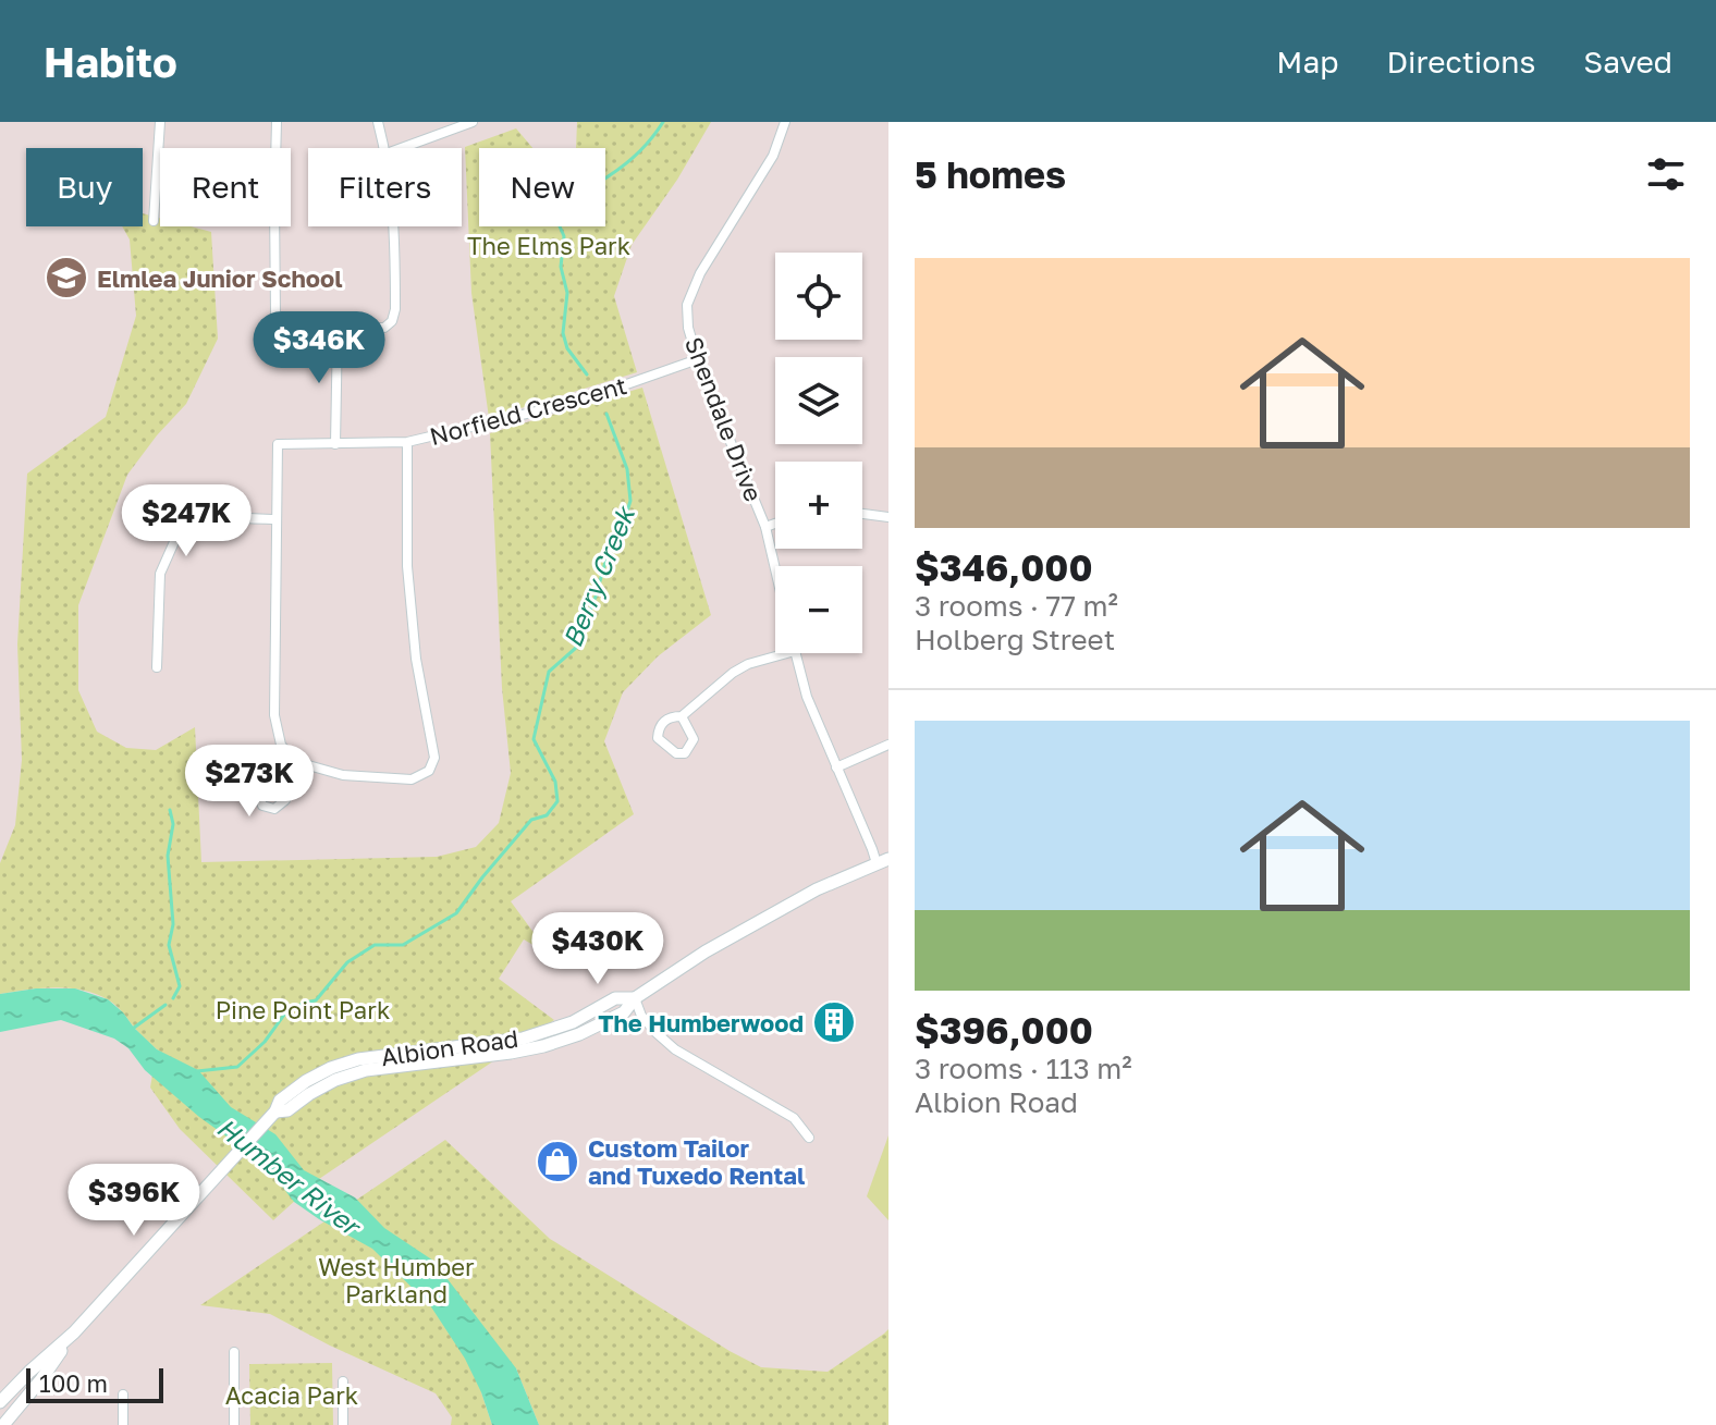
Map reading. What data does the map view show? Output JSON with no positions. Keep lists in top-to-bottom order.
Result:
{
  "streets": {
    "main road": ["Albion Road"],
    "street": ["Norfield Crescent", "Shendale Drive"]
  },
  "crossings": [
    ["Norfield Crescent", "Shendale Drive"],
    ["Shendale Drive", "Albion Road"]
  ],
  "water": ["Berry Creek", "Humber River"],
  "parks": [
    "The Elms Park",
    "Pine Point Park",
    "West Humber Parkland",
    "Acacia Park"
  ],
  "places": {
    "school or university": ["Elmlea Junior School"],
    "building": ["The Humberwood"],
    "shop": ["Custom Tailor and Tuxedo Rental"]
  },
  "scale_bar": "100 m",
  "page": {
    "header": "Habito",
    "nav": ["Map", "Directions", "Saved"],
    "heading": "5 homes",
    "chip": [
      "Buy",
      "Rent",
      "Filters",
      "New"
    ],
    "list": [
      {
        "name": "$346,000",
        "note": "3 rooms · 77 m² · Holberg Street"
      },
      {
        "name": "$396,000",
        "note": "3 rooms · 113 m² · Albion Road"
      }
    ],
    "map_buttons": ["+", "−"],
    "price": [
      "$346K",
      "$247K",
      "$273K",
      "$430K",
      "$396K"
    ],
    "scale": "100 m"
  }
}
